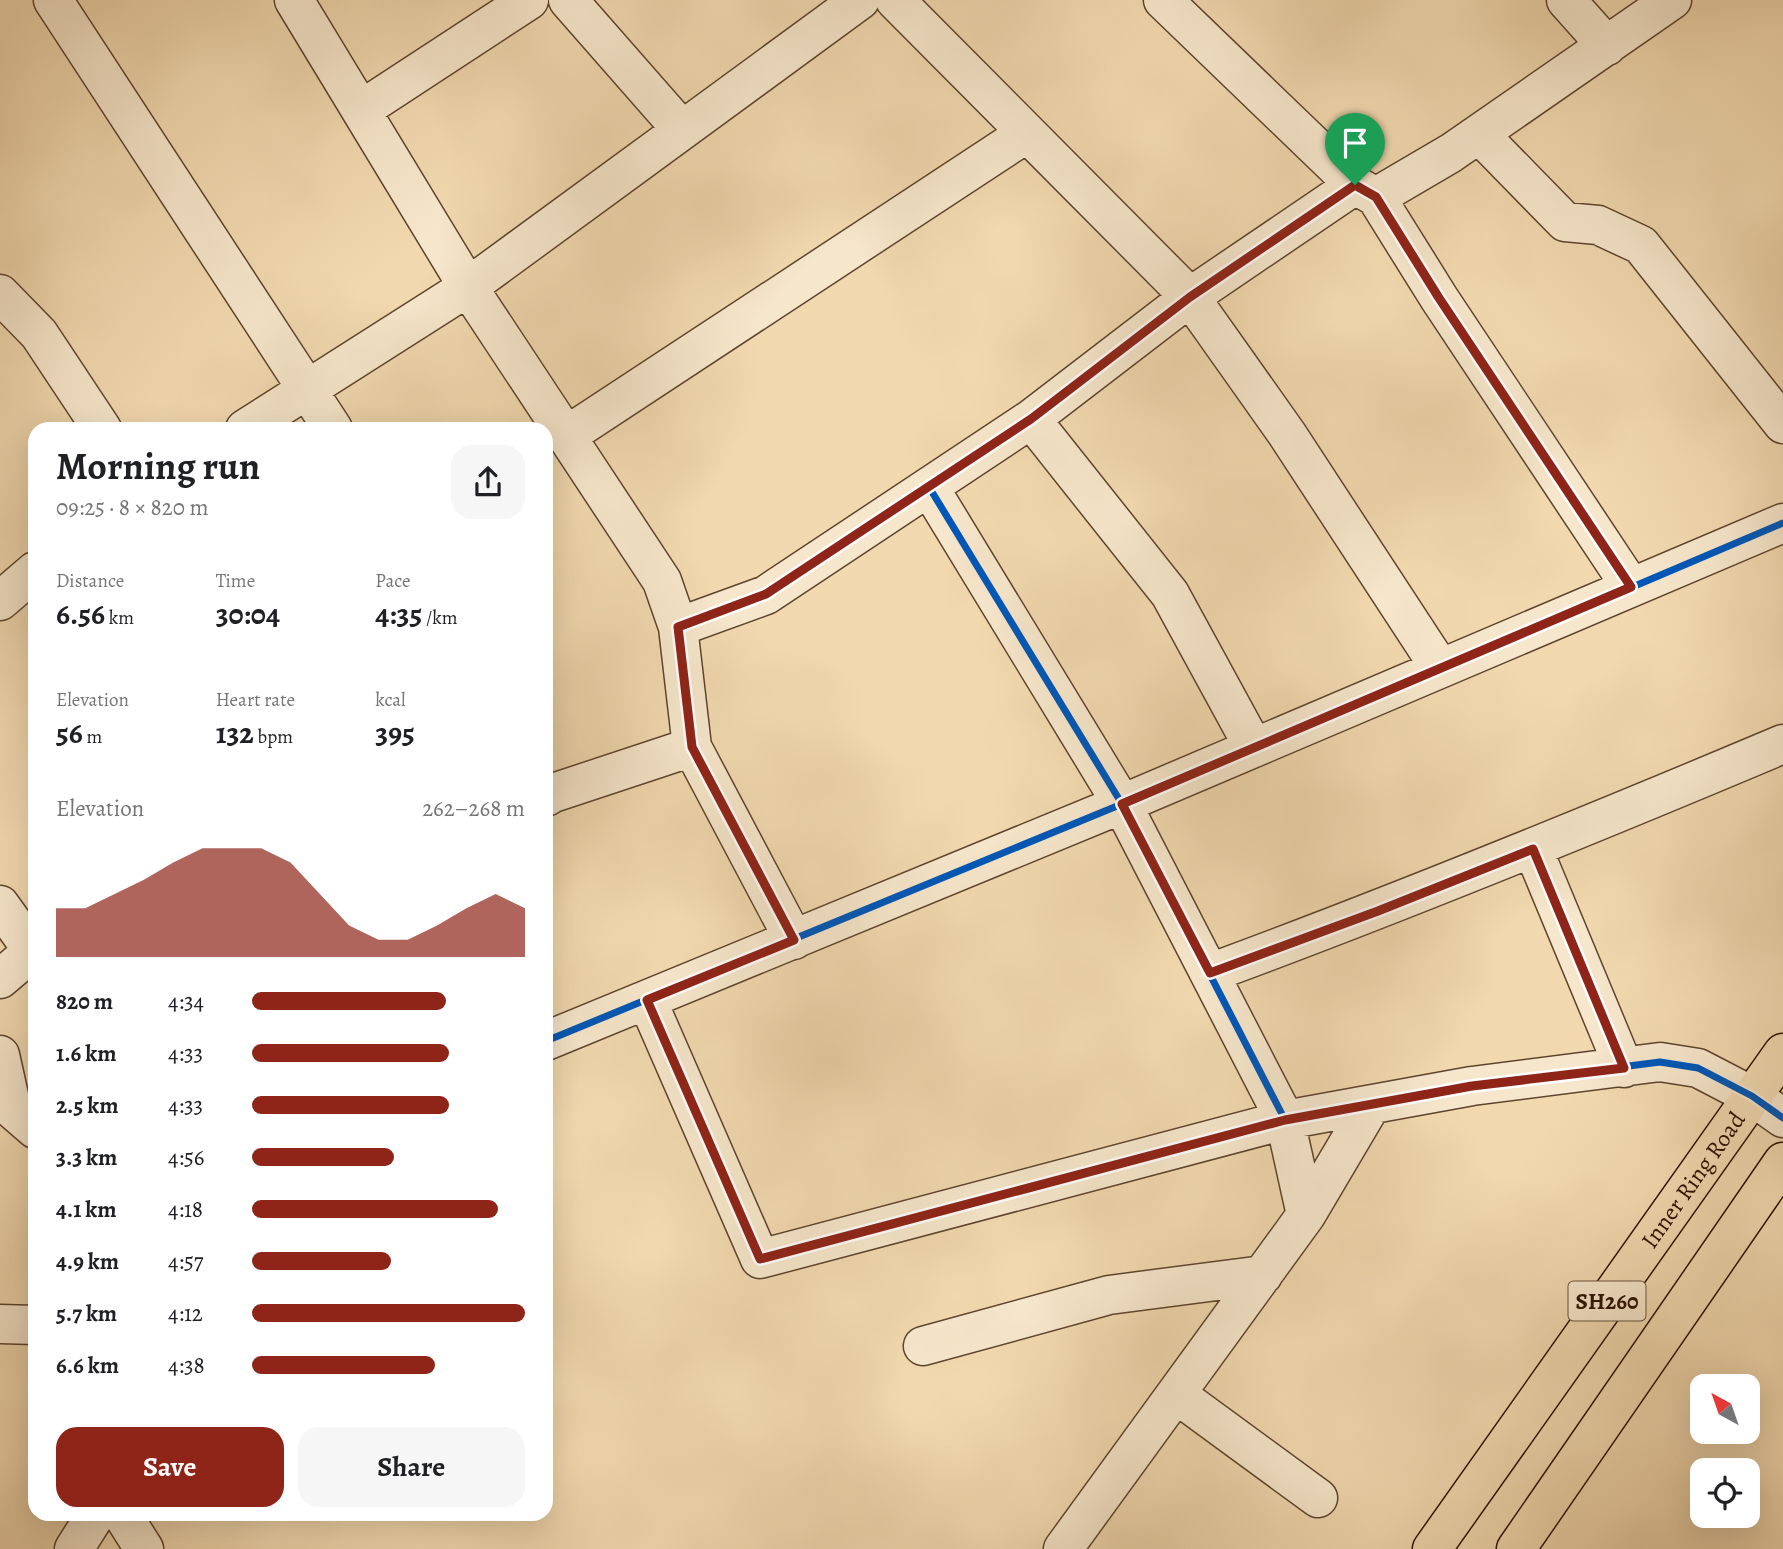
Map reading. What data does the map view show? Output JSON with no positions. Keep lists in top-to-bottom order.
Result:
{
  "streets": {
    "highway": ["Inner Ring Road", "SH260"]
  },
  "north": "top left",
  "page": {
    "heading": ["Morning run", "09:25 · 8 × 820 m"],
    "stats": [
      ["Distance", "6.56 km"],
      ["Time", "30:04"],
      ["Pace", "4:35 /km"],
      ["Elevation", "56 m"],
      ["Heart rate", "132 bpm"],
      ["kcal", "395"]
    ],
    "chart": ["Elevation", "262–268 m"],
    "list": [
      {
        "name": "820 m",
        "note": "4:34"
      },
      {
        "name": "1.6 km",
        "note": "4:33"
      },
      {
        "name": "2.5 km",
        "note": "4:33"
      },
      {
        "name": "3.3 km",
        "note": "4:56"
      },
      {
        "name": "4.1 km",
        "note": "4:18"
      },
      {
        "name": "4.9 km",
        "note": "4:57"
      },
      {
        "name": "5.7 km",
        "note": "4:12"
      },
      {
        "name": "6.6 km",
        "note": "4:38"
      }
    ],
    "buttons": ["Save", "Share"]
  }
}
